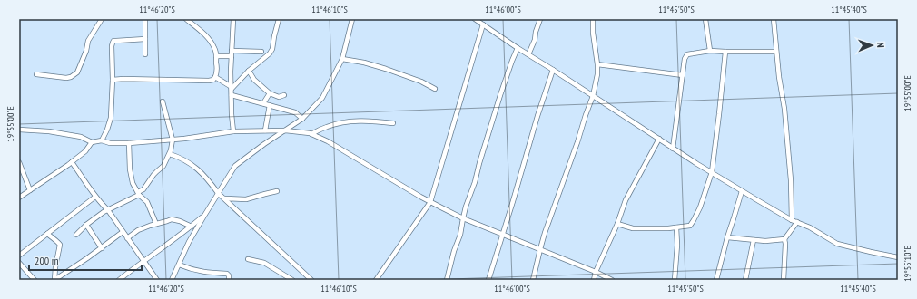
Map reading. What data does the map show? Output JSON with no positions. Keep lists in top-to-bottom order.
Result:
{
  "scale_bar": "200 m",
  "north": "right",
  "coordinates": [
    "11°46'20\"S",
    "11°46'10\"S",
    "11°46'00\"S",
    "11°45'50\"S",
    "11°45'40\"S",
    "19°55'00\"E",
    "19°55'10\"E"
  ]
}
